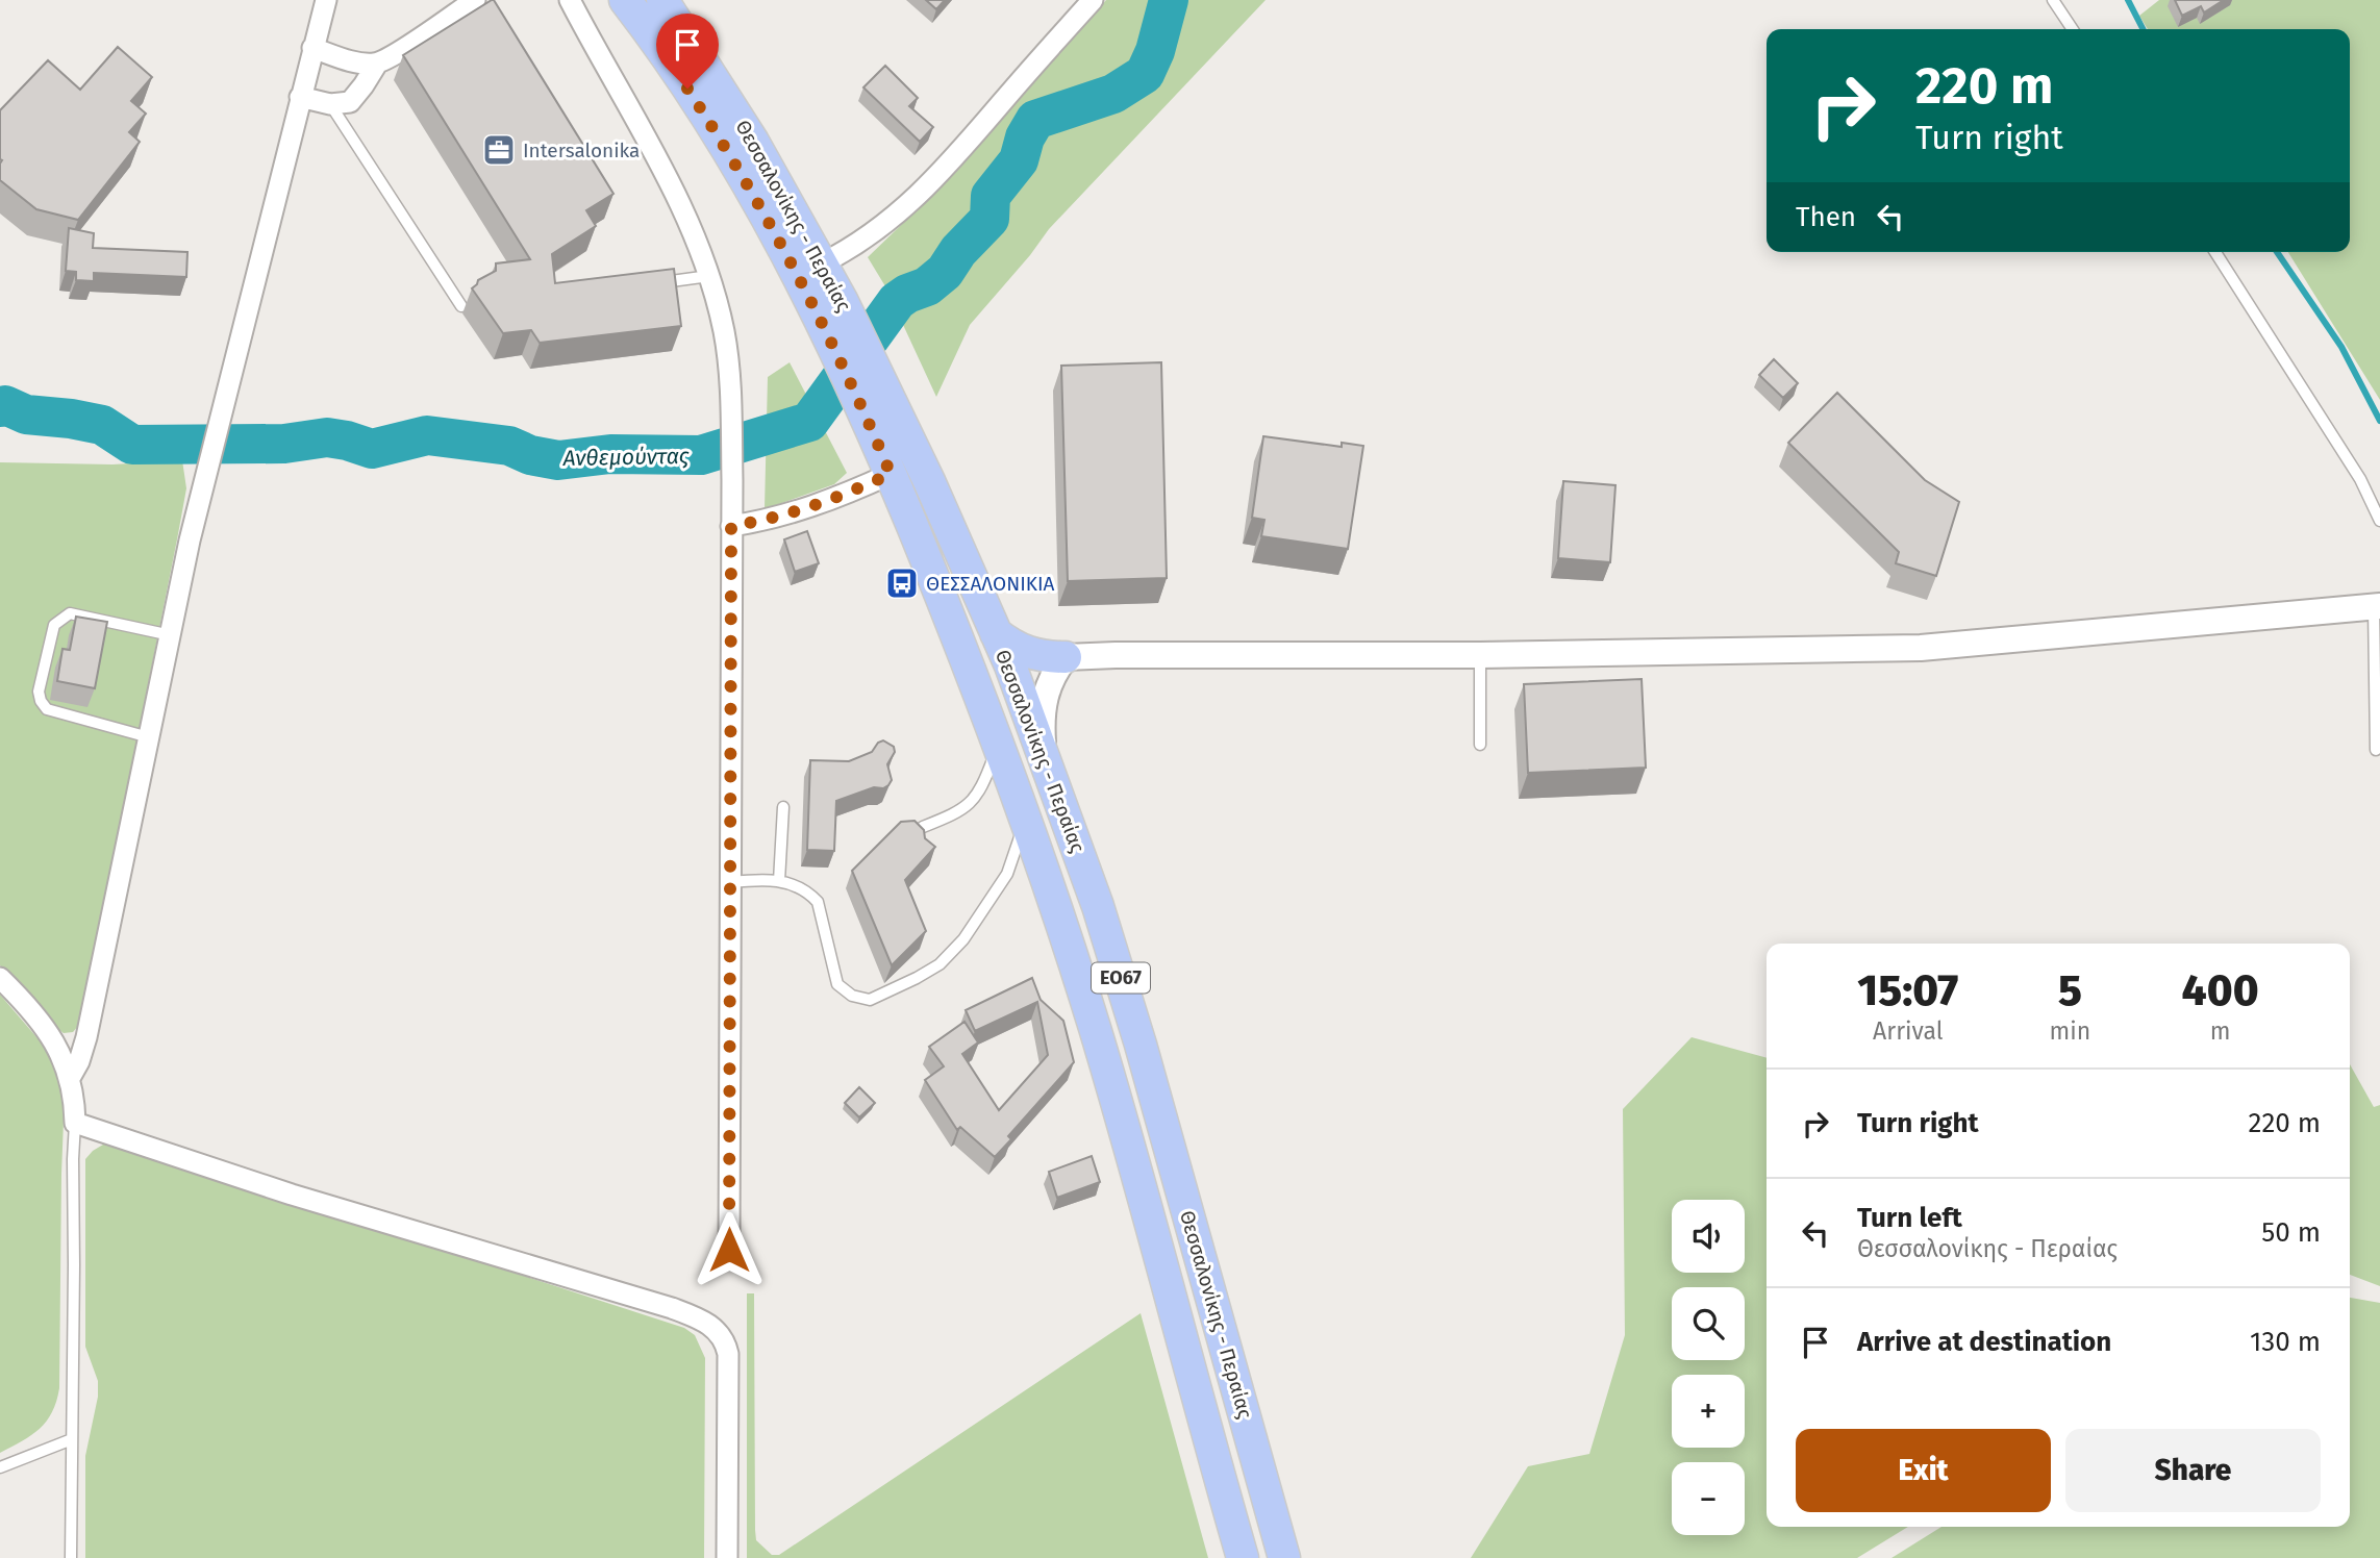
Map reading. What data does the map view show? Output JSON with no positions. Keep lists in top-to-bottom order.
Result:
{
  "streets": {
    "main road": ["Θεσσαλονίκης - Περαίας", "ΕΟ67"]
  },
  "water": ["Ανθεμούντας"],
  "places": {
    "office": ["Intersalonika"],
    "bus stop": ["ΘΕΣΣΑΛΟΝΙΚΙΑ"]
  },
  "page": {
    "turn": ["220 m", "Turn right"],
    "then": "Then",
    "eta": [
      "15:07",
      "Arrival",
      "5",
      "min",
      "400",
      "m"
    ],
    "list": [
      {
        "name": "Turn right",
        "value": "220 m"
      },
      {
        "name": "Turn left",
        "note": "Θεσσαλονίκης - Περαίας",
        "value": "50 m"
      },
      {
        "name": "Arrive at destination",
        "value": "130 m"
      }
    ],
    "map_buttons": ["+", "−"],
    "buttons": ["Exit", "Share"]
  }
}
